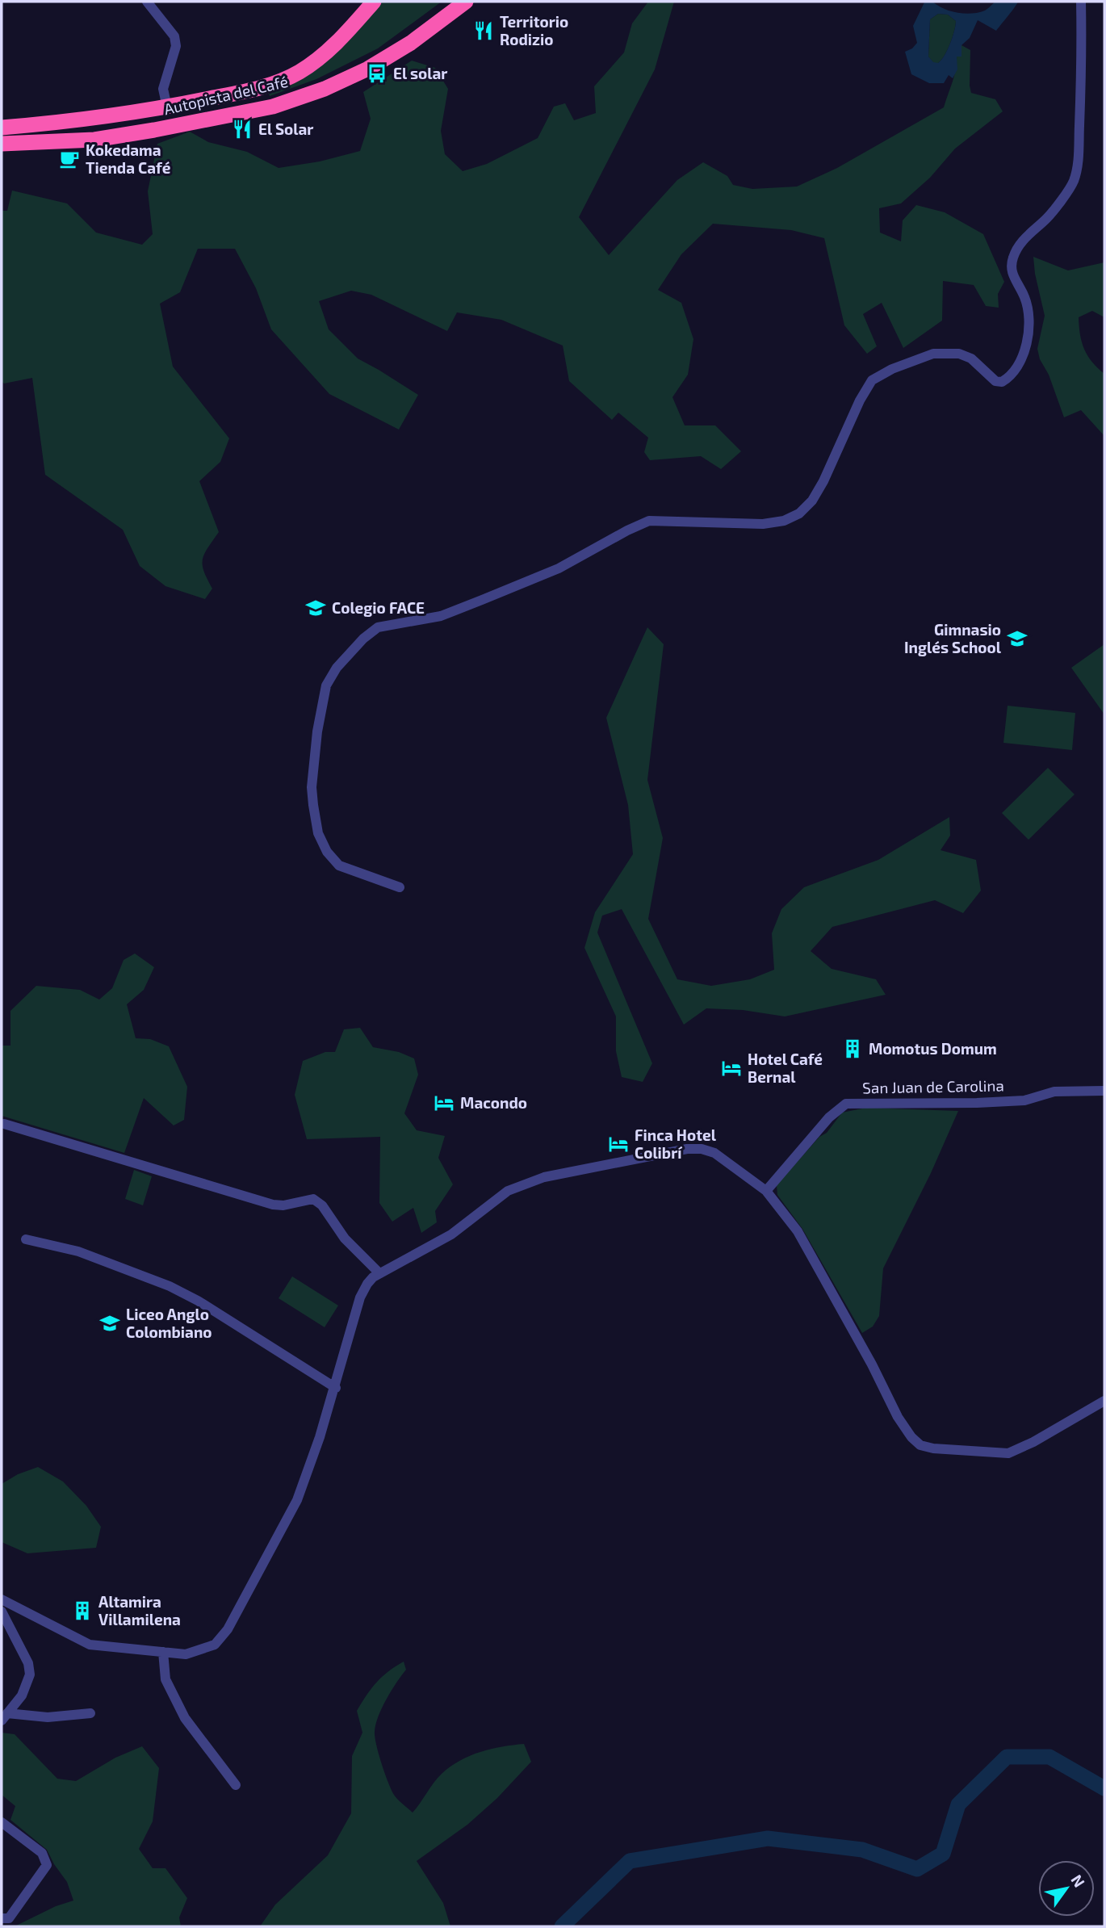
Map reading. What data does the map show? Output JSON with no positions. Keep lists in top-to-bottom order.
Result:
{
  "streets": {
    "highway": ["Autopista del Café"],
    "street": ["San Juan de Carolina"]
  },
  "places": {
    "restaurant": ["Territorio Rodizio", "El Solar"],
    "bus stop": ["El solar"],
    "cafe": ["Kokedama Tienda Café"],
    "school or university": ["Colegio FACE", "Gimnasio Inglés School", "Liceo Anglo Colombiano"],
    "building": ["Momotus Domum", "Altamira Villamilena"],
    "hotel": ["Hotel Café Bernal", "Macondo", "Finca Hotel Colibrí"]
  },
  "north": "top right"
}
